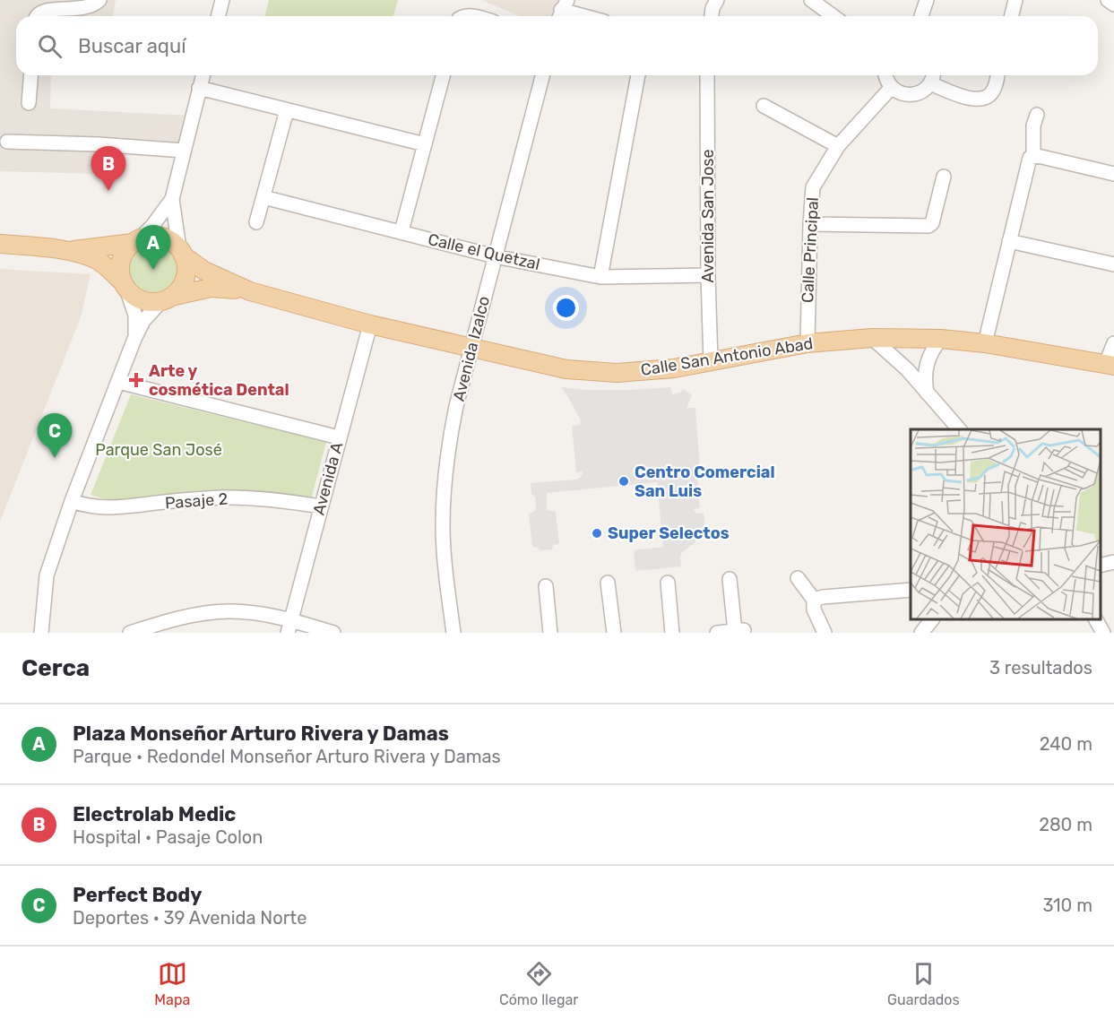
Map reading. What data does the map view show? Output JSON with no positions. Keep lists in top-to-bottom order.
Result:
{
  "streets": {
    "main road": ["Calle San Antonio Abad"],
    "street": [
      "Avenida San Jose",
      "Calle Principal",
      "Calle el Quetzal",
      "Avenida Izalco",
      "Avenida A",
      "Pasaje 2"
    ]
  },
  "crossings": [
    ["Avenida San Jose", "Calle el Quetzal"],
    ["Avenida San Jose", "Calle San Antonio Abad"],
    ["Calle Principal", "Calle San Antonio Abad"],
    ["Calle el Quetzal", "Avenida Izalco"],
    ["Avenida Izalco", "Calle San Antonio Abad"],
    ["Calle San Antonio Abad", "Avenida A"],
    ["Avenida A", "Pasaje 2"]
  ],
  "parks": ["Parque San José"],
  "places": {
    "health": ["Arte y cosmética Dental"],
    "other": ["Centro Comercial San Luis", "Super Selectos"]
  },
  "page": {
    "search": "Buscar aquí",
    "pins": ["B", "A", "C"],
    "heading": ["Cerca", "3 resultados"],
    "list": [
      {
        "mark": "A",
        "name": "Plaza Monseñor Arturo Rivera y Damas",
        "note": "Parque · Redondel Monseñor Arturo Rivera y Damas",
        "value": "240 m"
      },
      {
        "mark": "B",
        "name": "Electrolab Medic",
        "note": "Hospital · Pasaje Colon",
        "value": "280 m"
      },
      {
        "mark": "C",
        "name": "Perfect Body",
        "note": "Deportes · 39 Avenida Norte",
        "value": "310 m"
      }
    ],
    "nav": ["Mapa", "Cómo llegar", "Guardados"]
  }
}
